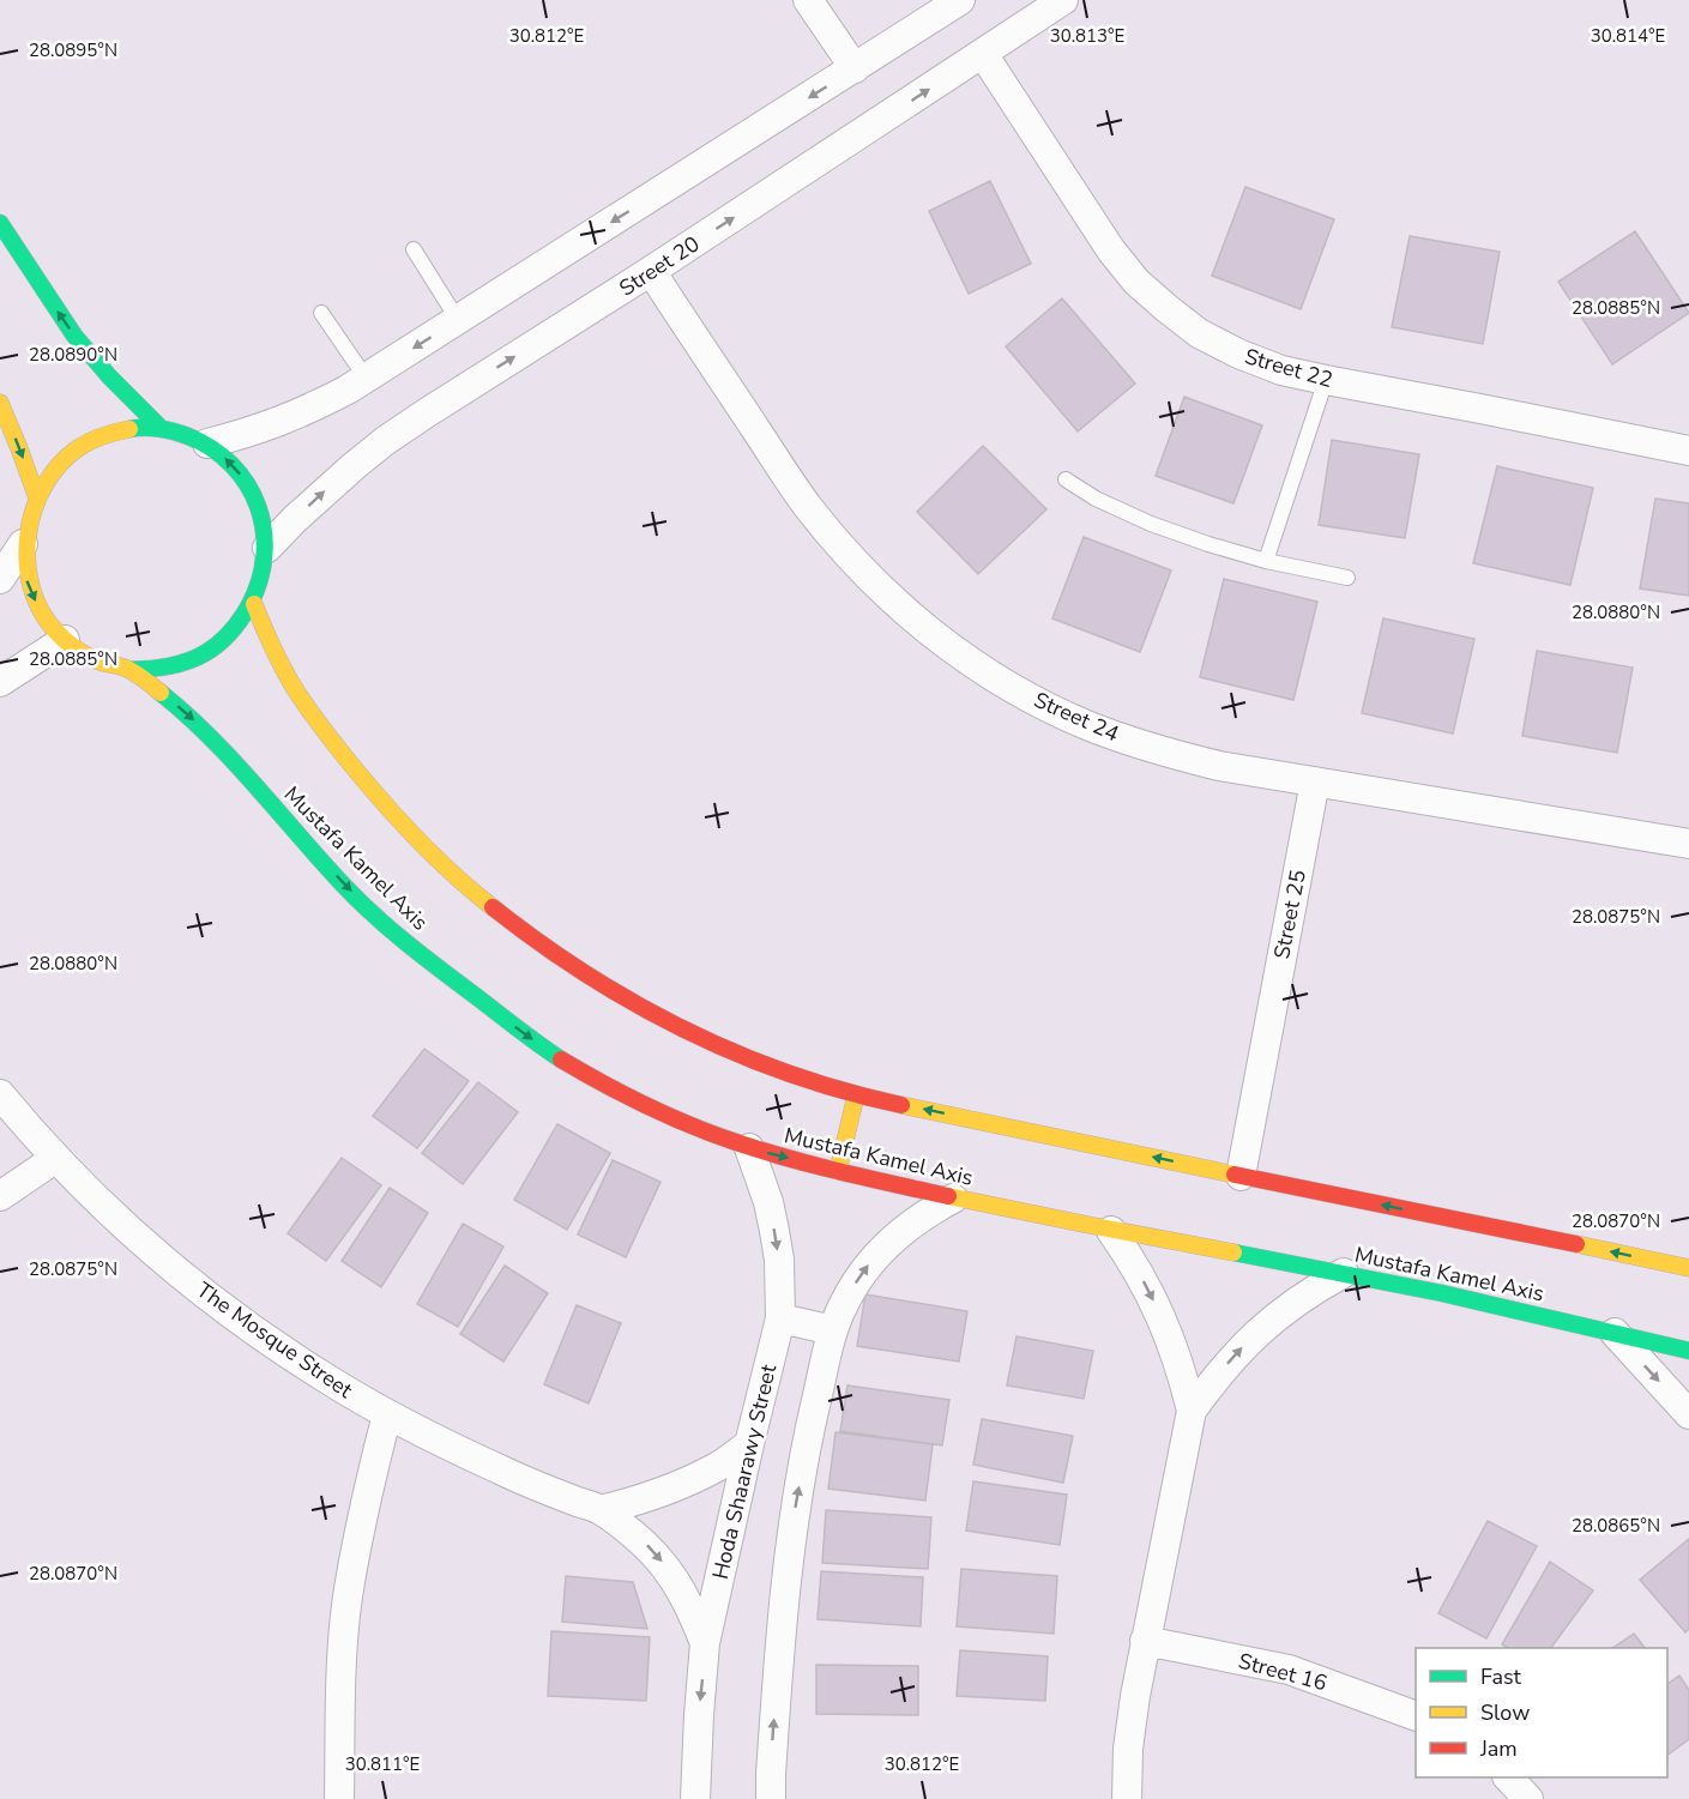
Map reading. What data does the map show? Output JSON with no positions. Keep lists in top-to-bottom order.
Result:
{
  "streets": {
    "street": [
      "Street 20",
      "Street 22",
      "Street 24",
      "Mustafa Kamel Axis",
      "Street 25",
      "The Mosque Street",
      "Hoda Shaarawy Street",
      "Street 16"
    ]
  },
  "crossings": [
    ["Street 20", "Street 22"],
    ["Street 20", "Street 24"],
    ["Street 20", "Mustafa Kamel Axis"],
    ["Street 24", "Street 25"],
    ["Mustafa Kamel Axis", "Hoda Shaarawy Street"],
    ["The Mosque Street", "Hoda Shaarawy Street"]
  ],
  "legend": ["Fast", "Slow", "Jam"],
  "coordinates": [
    "30.812°E",
    "30.813°E",
    "30.814°E",
    "28.0895°N",
    "28.0885°N",
    "28.0890°N",
    "28.0880°N",
    "28.0875°N",
    "28.0870°N",
    "28.0865°N",
    "30.811°E"
  ]
}
